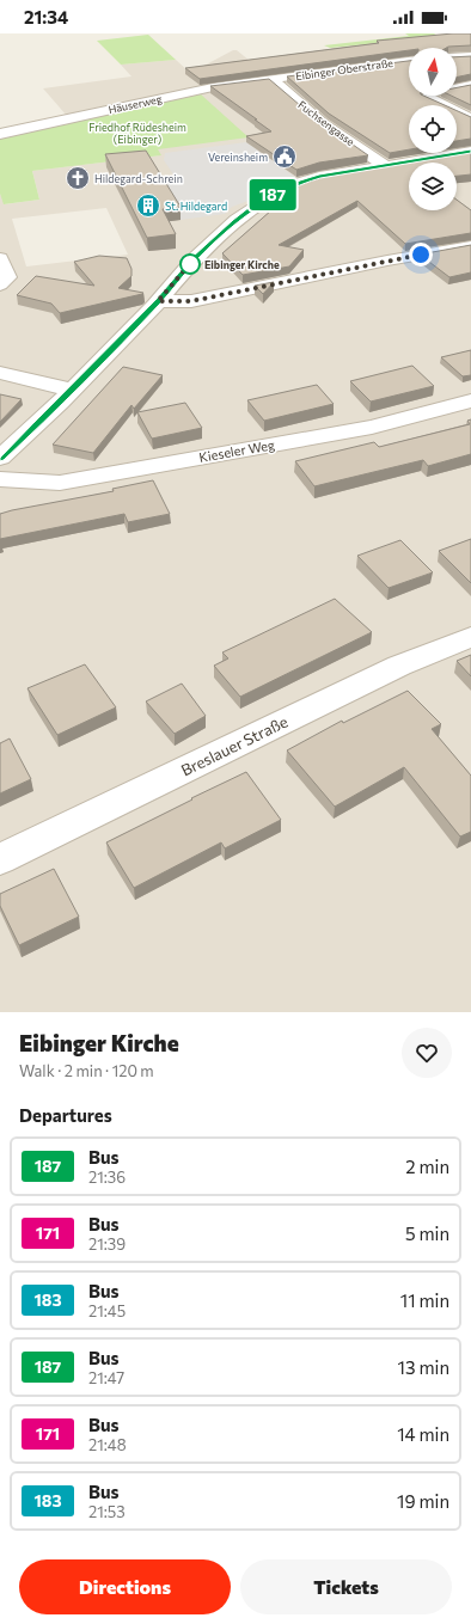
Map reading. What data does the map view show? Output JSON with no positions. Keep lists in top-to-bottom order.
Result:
{
  "streets": {
    "street": [
      "Eibinger Oberstraße",
      "Häuserweg",
      "Fuchsengasse",
      "Kieseler Weg",
      "Breslauer Straße"
    ]
  },
  "crossings": [
    ["Eibinger Oberstraße", "Häuserweg"],
    ["Eibinger Oberstraße", "Fuchsengasse"],
    ["Häuserweg", "Fuchsengasse"]
  ],
  "parks": ["Friedhof Rüdesheim (Eibinger)"],
  "places": {
    "public building": ["Vereinsheim"],
    "church": ["Hildegard-Schrein"],
    "building": ["St. Hildegard"],
    "other": ["Eibinger Kirche"]
  },
  "lines": ["bus line 187"],
  "north": "top",
  "page": {
    "status": "21:34",
    "on_map": "187",
    "heading": [
      ["Eibinger Kirche", "Walk · 2 min · 120 m"],
      "Departures"
    ],
    "list": [
      {
        "mark": "187",
        "name": "Bus",
        "note": "21:36",
        "value": "2 min"
      },
      {
        "mark": "171",
        "name": "Bus",
        "note": "21:39",
        "value": "5 min"
      },
      {
        "mark": "183",
        "name": "Bus",
        "note": "21:45",
        "value": "11 min"
      },
      {
        "mark": "187",
        "name": "Bus",
        "note": "21:47",
        "value": "13 min"
      },
      {
        "mark": "171",
        "name": "Bus",
        "note": "21:48",
        "value": "14 min"
      },
      {
        "mark": "183",
        "name": "Bus",
        "note": "21:53",
        "value": "19 min"
      }
    ],
    "buttons": ["Directions", "Tickets"]
  }
}
